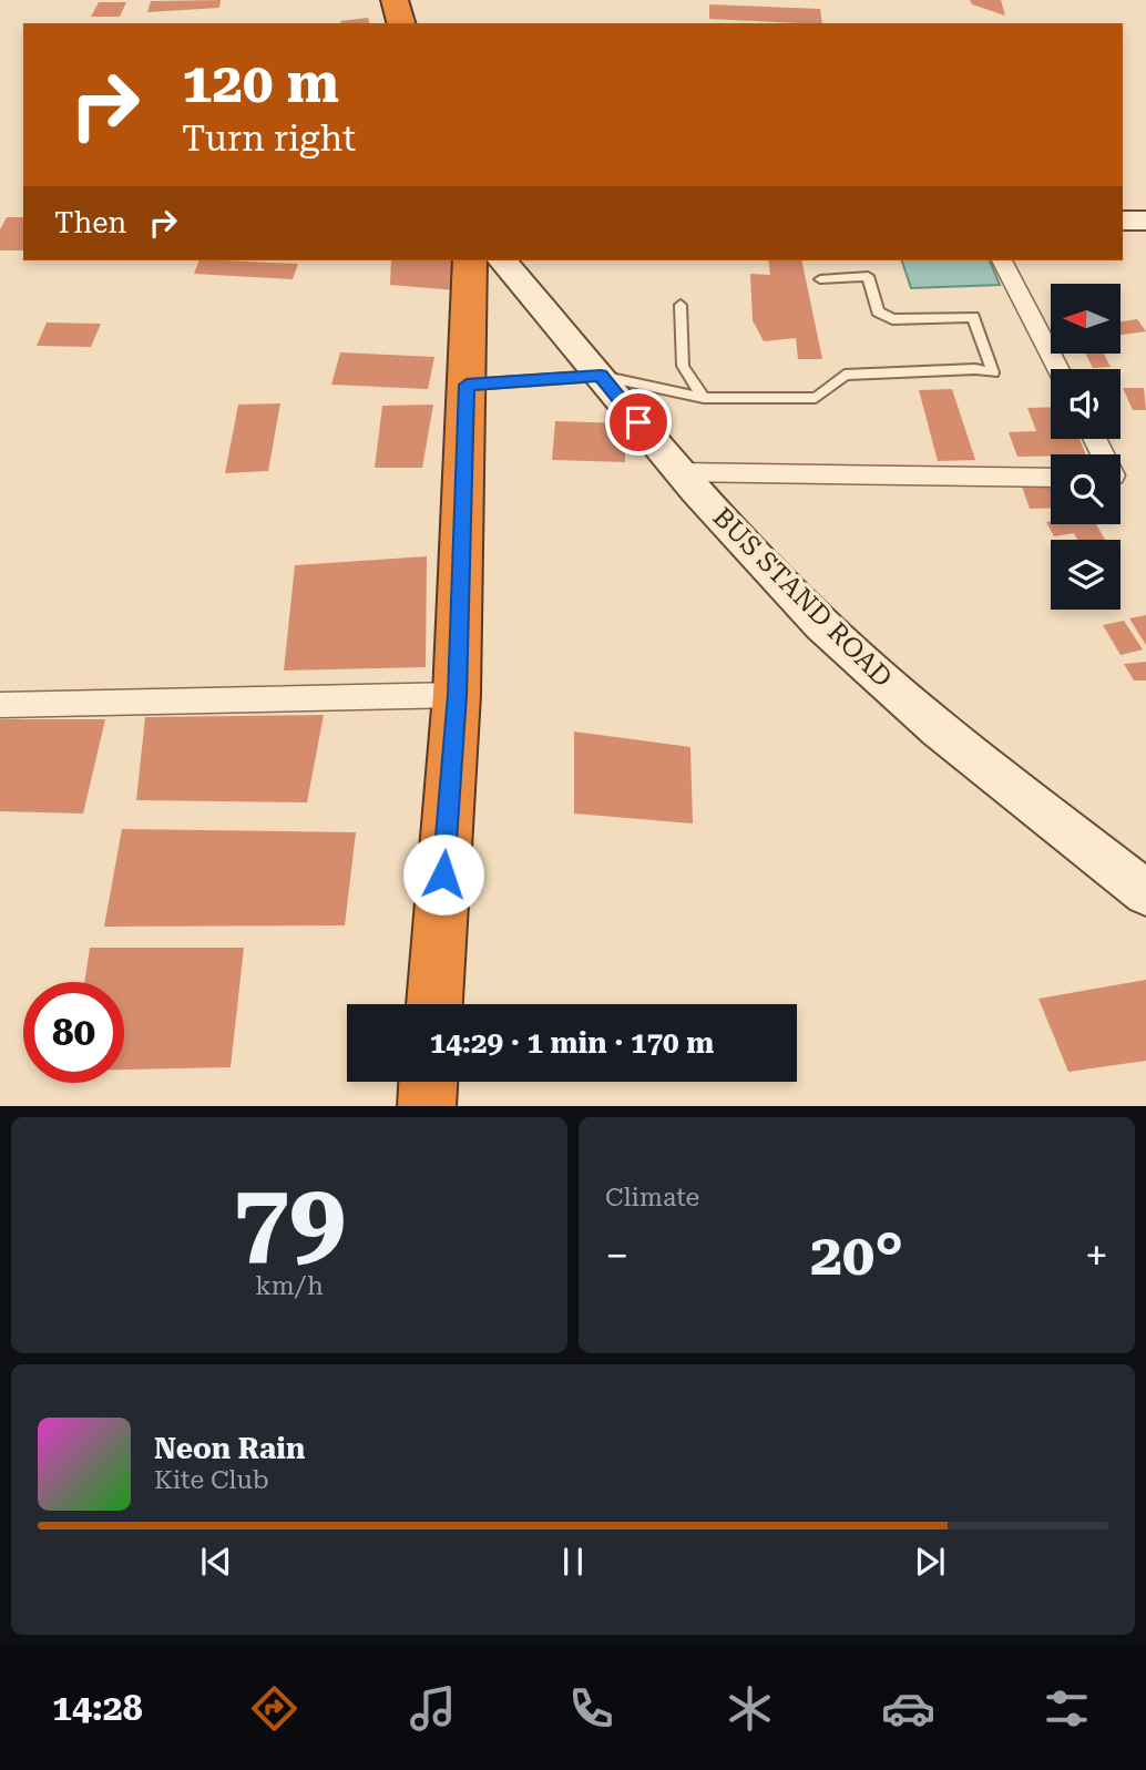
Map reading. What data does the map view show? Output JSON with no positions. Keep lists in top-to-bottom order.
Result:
{
  "streets": {
    "street": ["BUS STAND ROAD"]
  },
  "north": "left",
  "page": {
    "turn": ["120 m", "Turn right"],
    "then": "Then",
    "limit": "80",
    "trip": "14:29 · 1 min · 170 m",
    "tile": [
      ["79", "km/h"],
      "Climate"
    ],
    "heat": ["−", "20°", "+"],
    "song": ["Neon Rain", "Kite Club"],
    "tabs": "14:28"
  }
}
